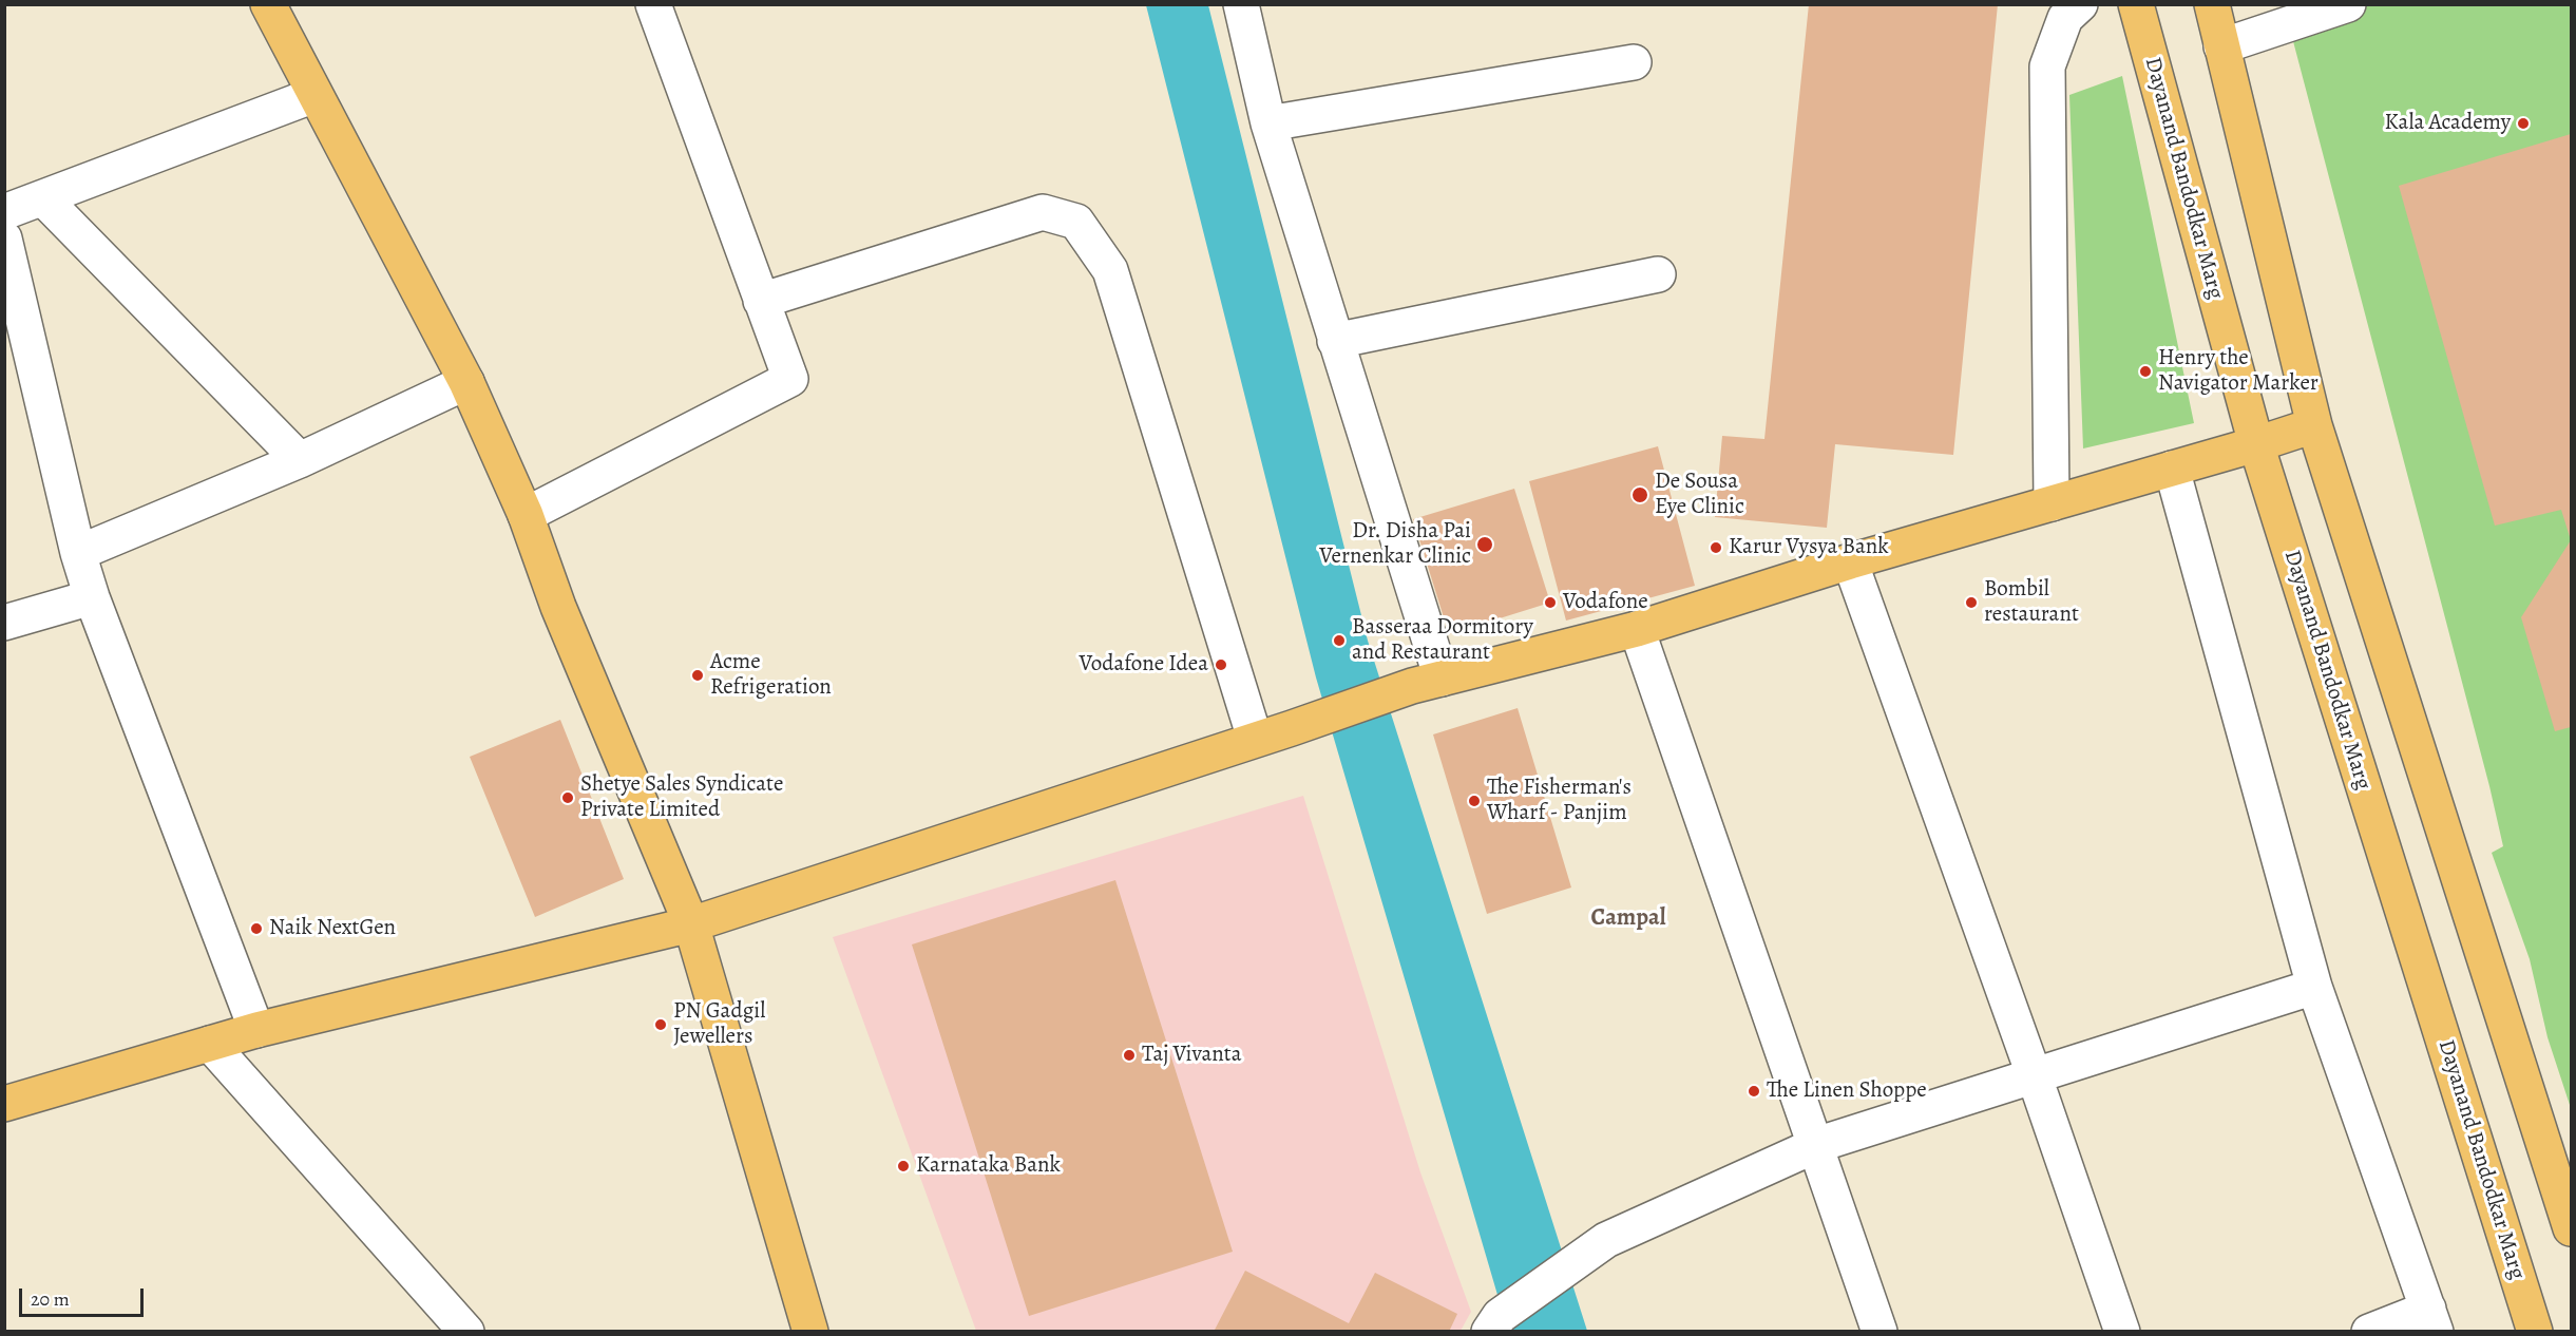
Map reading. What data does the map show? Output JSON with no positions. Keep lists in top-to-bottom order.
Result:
{
  "streets": {
    "main road": ["Dayanand Bandodkar Marg"]
  },
  "districts": ["Campal"],
  "places": [
    "Kala Academy",
    "Henry the Navigator Marker",
    "De Sousa Eye Clinic",
    "Dr. Disha Pai Vernenkar Clinic",
    "Karur Vysya Bank",
    "Vodafone",
    "Bombil restaurant",
    "Basseraa Dormitory and Restaurant",
    "Vodafone Idea",
    "Acme Refrigeration",
    "Shetye Sales Syndicate Private Limited",
    "The Fisherman's Wharf - Panjim",
    "Naik NextGen",
    "PN Gadgil Jewellers",
    "Taj Vivanta",
    "The Linen Shoppe",
    "Karnataka Bank"
  ],
  "scale_bar": "20 m"
}
